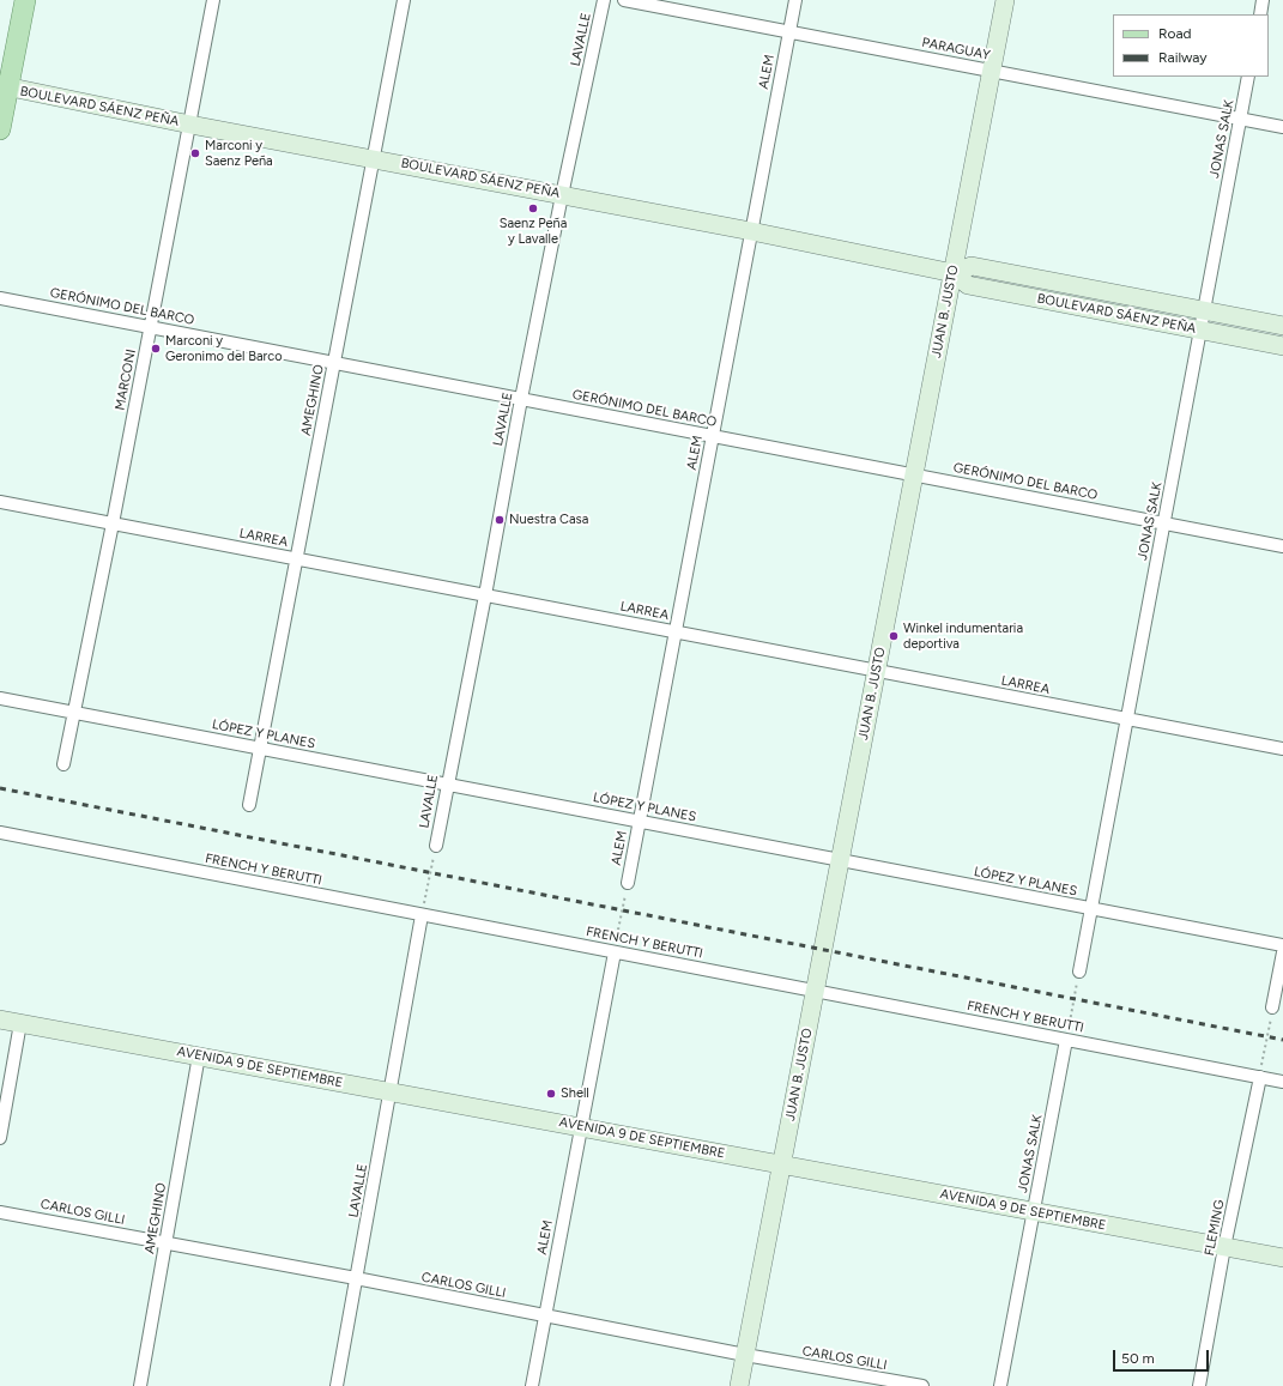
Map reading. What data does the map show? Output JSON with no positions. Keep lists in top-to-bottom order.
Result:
{
  "streets": {
    "street": [
      "LAVALLE",
      "PARAGUAY",
      "ALEM",
      "BOULEVARD SÁENZ PEÑA",
      "JONAS SALK",
      "GERÓNIMO DEL BARCO",
      "JUAN B. JUSTO",
      "MARCONI",
      "AMEGHINO",
      "LARREA",
      "LÓPEZ Y PLANES",
      "FRENCH Y BERUTTI",
      "AVENIDA 9 DE SEPTIEMBRE",
      "CARLOS GILLI",
      "FLEMING"
    ]
  },
  "crossings": [
    ["LAVALLE", "BOULEVARD SÁENZ PEÑA"],
    ["LAVALLE", "GERÓNIMO DEL BARCO"],
    ["LAVALLE", "LARREA"],
    ["LAVALLE", "LÓPEZ Y PLANES"],
    ["LAVALLE", "FRENCH Y BERUTTI"],
    ["LAVALLE", "AVENIDA 9 DE SEPTIEMBRE"],
    ["LAVALLE", "CARLOS GILLI"],
    ["PARAGUAY", "ALEM"],
    ["PARAGUAY", "JONAS SALK"],
    ["PARAGUAY", "JUAN B. JUSTO"],
    ["ALEM", "BOULEVARD SÁENZ PEÑA"],
    ["ALEM", "GERÓNIMO DEL BARCO"],
    ["ALEM", "LARREA"],
    ["ALEM", "LÓPEZ Y PLANES"],
    ["ALEM", "FRENCH Y BERUTTI"],
    ["ALEM", "AVENIDA 9 DE SEPTIEMBRE"],
    ["ALEM", "CARLOS GILLI"],
    ["BOULEVARD SÁENZ PEÑA", "JONAS SALK"],
    ["BOULEVARD SÁENZ PEÑA", "JUAN B. JUSTO"],
    ["BOULEVARD SÁENZ PEÑA", "MARCONI"],
    ["BOULEVARD SÁENZ PEÑA", "AMEGHINO"],
    ["JONAS SALK", "GERÓNIMO DEL BARCO"],
    ["JONAS SALK", "LARREA"],
    ["JONAS SALK", "LÓPEZ Y PLANES"],
    ["JONAS SALK", "FRENCH Y BERUTTI"],
    ["JONAS SALK", "AVENIDA 9 DE SEPTIEMBRE"],
    ["GERÓNIMO DEL BARCO", "JUAN B. JUSTO"],
    ["GERÓNIMO DEL BARCO", "MARCONI"],
    ["GERÓNIMO DEL BARCO", "AMEGHINO"],
    ["JUAN B. JUSTO", "LARREA"],
    ["JUAN B. JUSTO", "LÓPEZ Y PLANES"],
    ["JUAN B. JUSTO", "FRENCH Y BERUTTI"],
    ["JUAN B. JUSTO", "AVENIDA 9 DE SEPTIEMBRE"],
    ["JUAN B. JUSTO", "CARLOS GILLI"],
    ["MARCONI", "LARREA"],
    ["MARCONI", "LÓPEZ Y PLANES"],
    ["AMEGHINO", "LARREA"],
    ["AMEGHINO", "LÓPEZ Y PLANES"],
    ["AMEGHINO", "AVENIDA 9 DE SEPTIEMBRE"],
    ["AMEGHINO", "CARLOS GILLI"],
    ["FRENCH Y BERUTTI", "FLEMING"],
    ["AVENIDA 9 DE SEPTIEMBRE", "FLEMING"]
  ],
  "places": [
    "Marconi y Saenz Peña",
    "Saenz Peña y Lavalle",
    "Marconi y Geronimo del Barco",
    "Nuestra Casa",
    "Winkel indumentaria deportiva",
    "Shell"
  ],
  "legend": ["Road", "Railway"],
  "scale_bar": "50 m"
}
